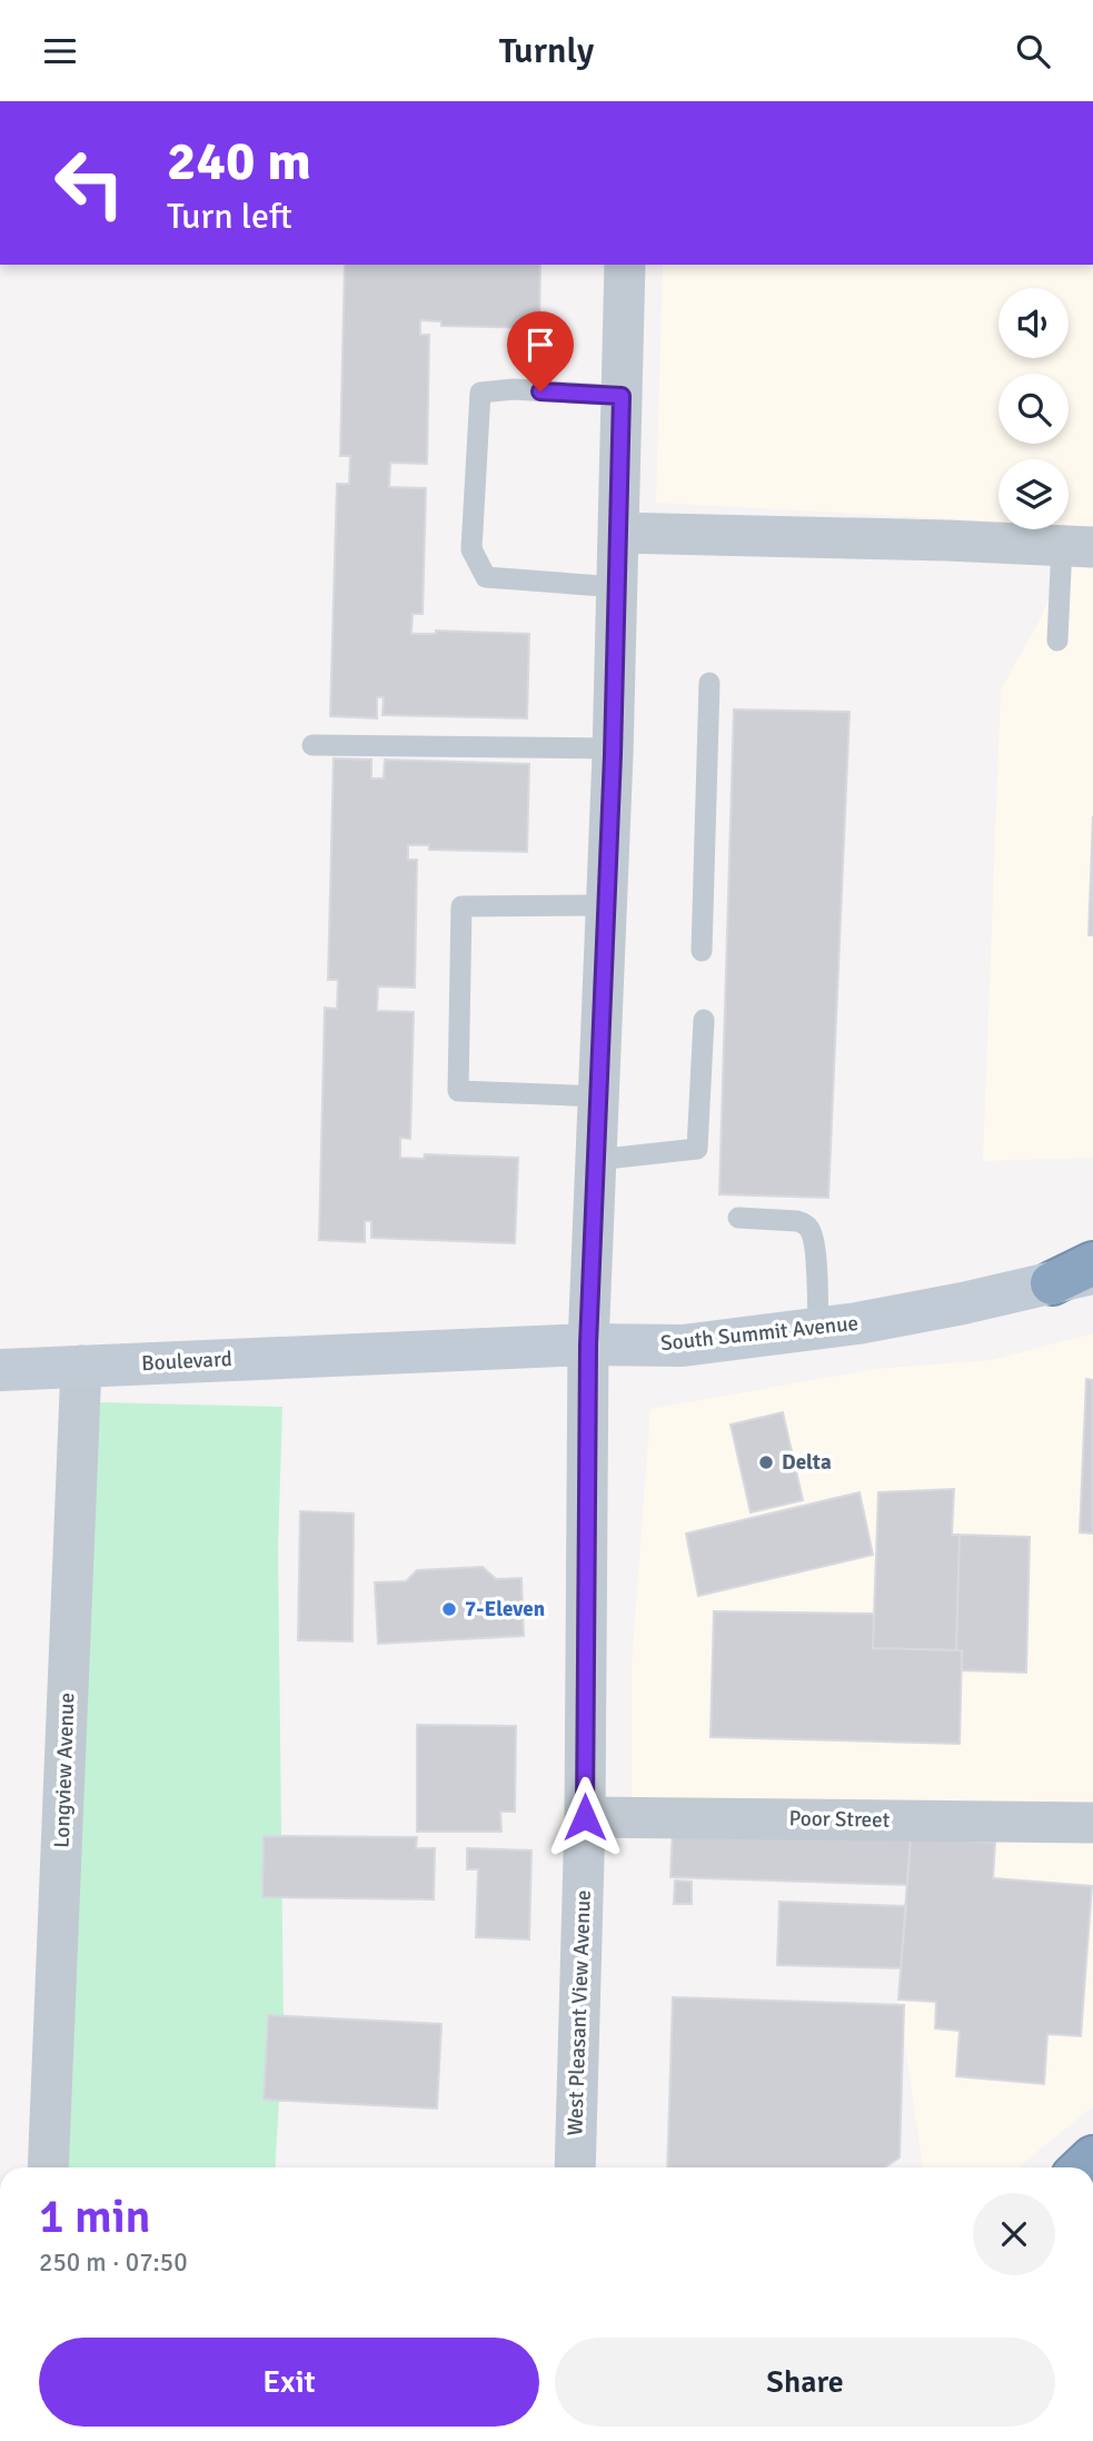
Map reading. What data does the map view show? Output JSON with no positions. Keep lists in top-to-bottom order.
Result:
{
  "streets": {
    "street": [
      "South Summit Avenue",
      "Boulevard",
      "Longview Avenue",
      "Poor Street",
      "West Pleasant View Avenue"
    ]
  },
  "crossings": [
    ["South Summit Avenue", "Boulevard"],
    ["South Summit Avenue", "West Pleasant View Avenue"],
    ["Boulevard", "Longview Avenue"],
    ["Poor Street", "West Pleasant View Avenue"]
  ],
  "places": ["Delta", "7-Eleven"],
  "page": {
    "header": "Turnly",
    "turn": ["240 m", "Turn left"],
    "heading": ["1 min", "250 m · 07:50"],
    "buttons": ["Exit", "Share"]
  }
}
